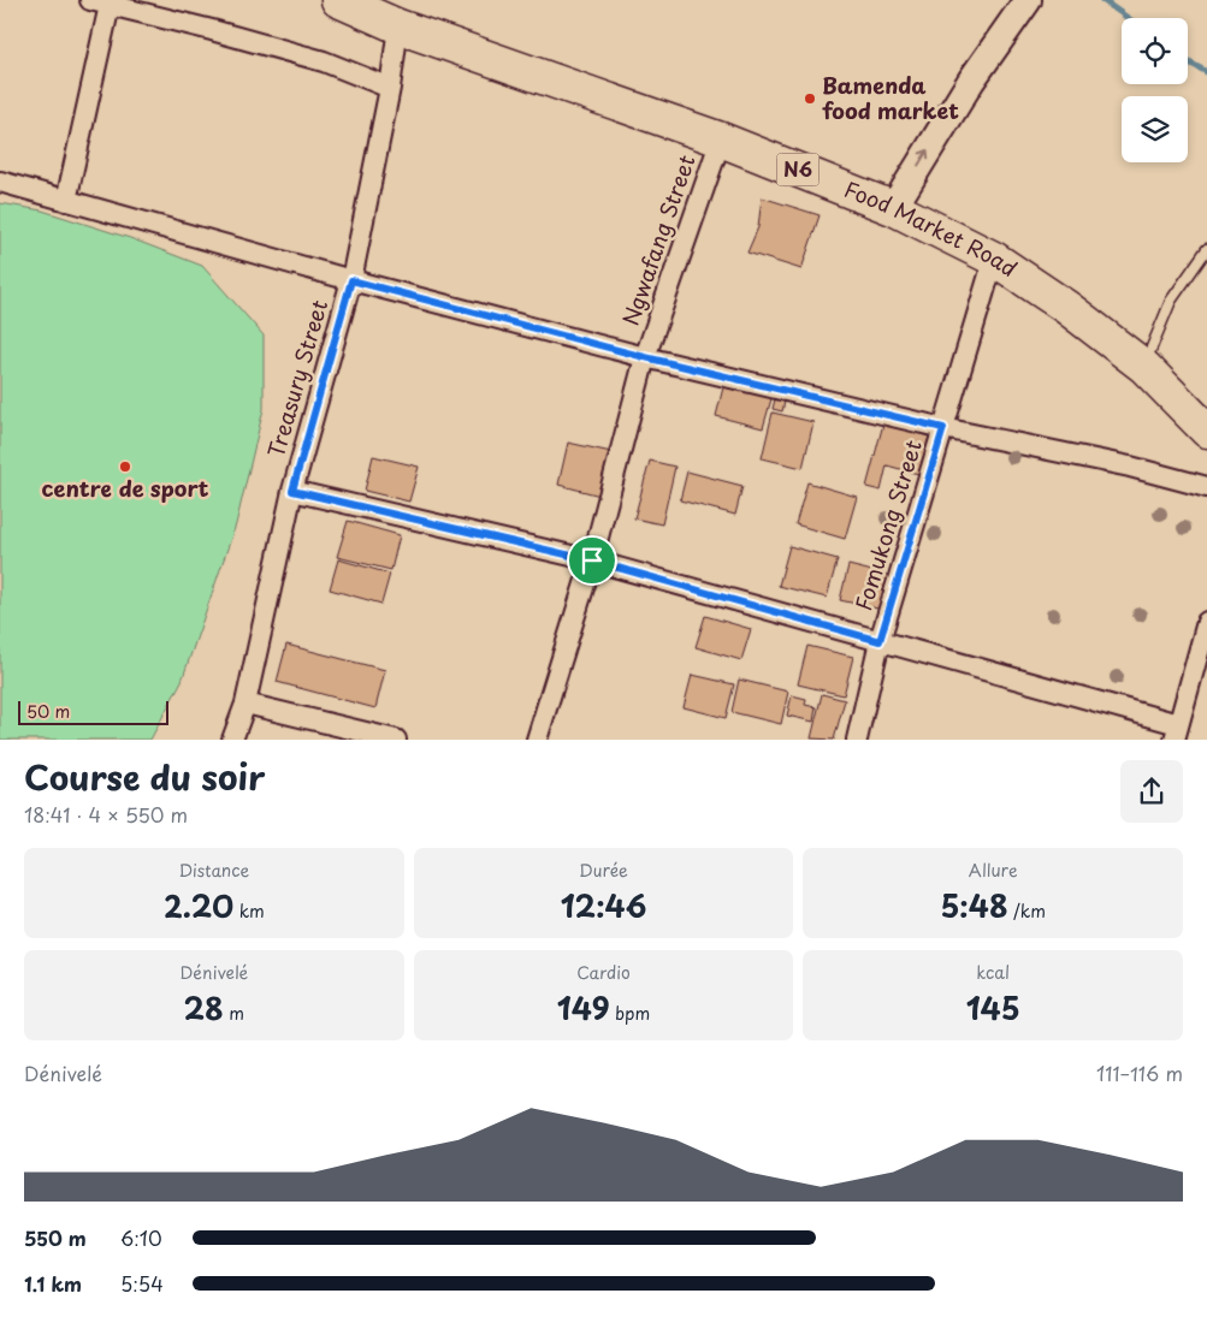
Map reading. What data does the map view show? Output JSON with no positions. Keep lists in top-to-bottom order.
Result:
{
  "streets": {
    "highway": ["N6", "Food Market Road"],
    "street": ["Ngwafang Street", "Treasury Street", "Fomukong Street"]
  },
  "crossings": [
    ["Food Market Road", "Ngwafang Street"],
    ["Food Market Road", "Treasury Street"],
    ["Food Market Road", "Fomukong Street"]
  ],
  "places": ["Bamenda food market", "centre de sport"],
  "scale_bar": "50 m",
  "page": {
    "scale": "50 m",
    "heading": ["Course du soir", "18:41 · 4 × 550 m"],
    "stats": [
      ["Distance", "2.20 km"],
      ["Durée", "12:46"],
      ["Allure", "5:48 /km"],
      ["Dénivelé", "28 m"],
      ["Cardio", "149 bpm"],
      ["kcal", "145"]
    ],
    "chart": ["Dénivelé", "111–116 m"],
    "list": [
      {
        "name": "550 m",
        "note": "6:10"
      },
      {
        "name": "1.1 km",
        "note": "5:54"
      }
    ]
  }
}
